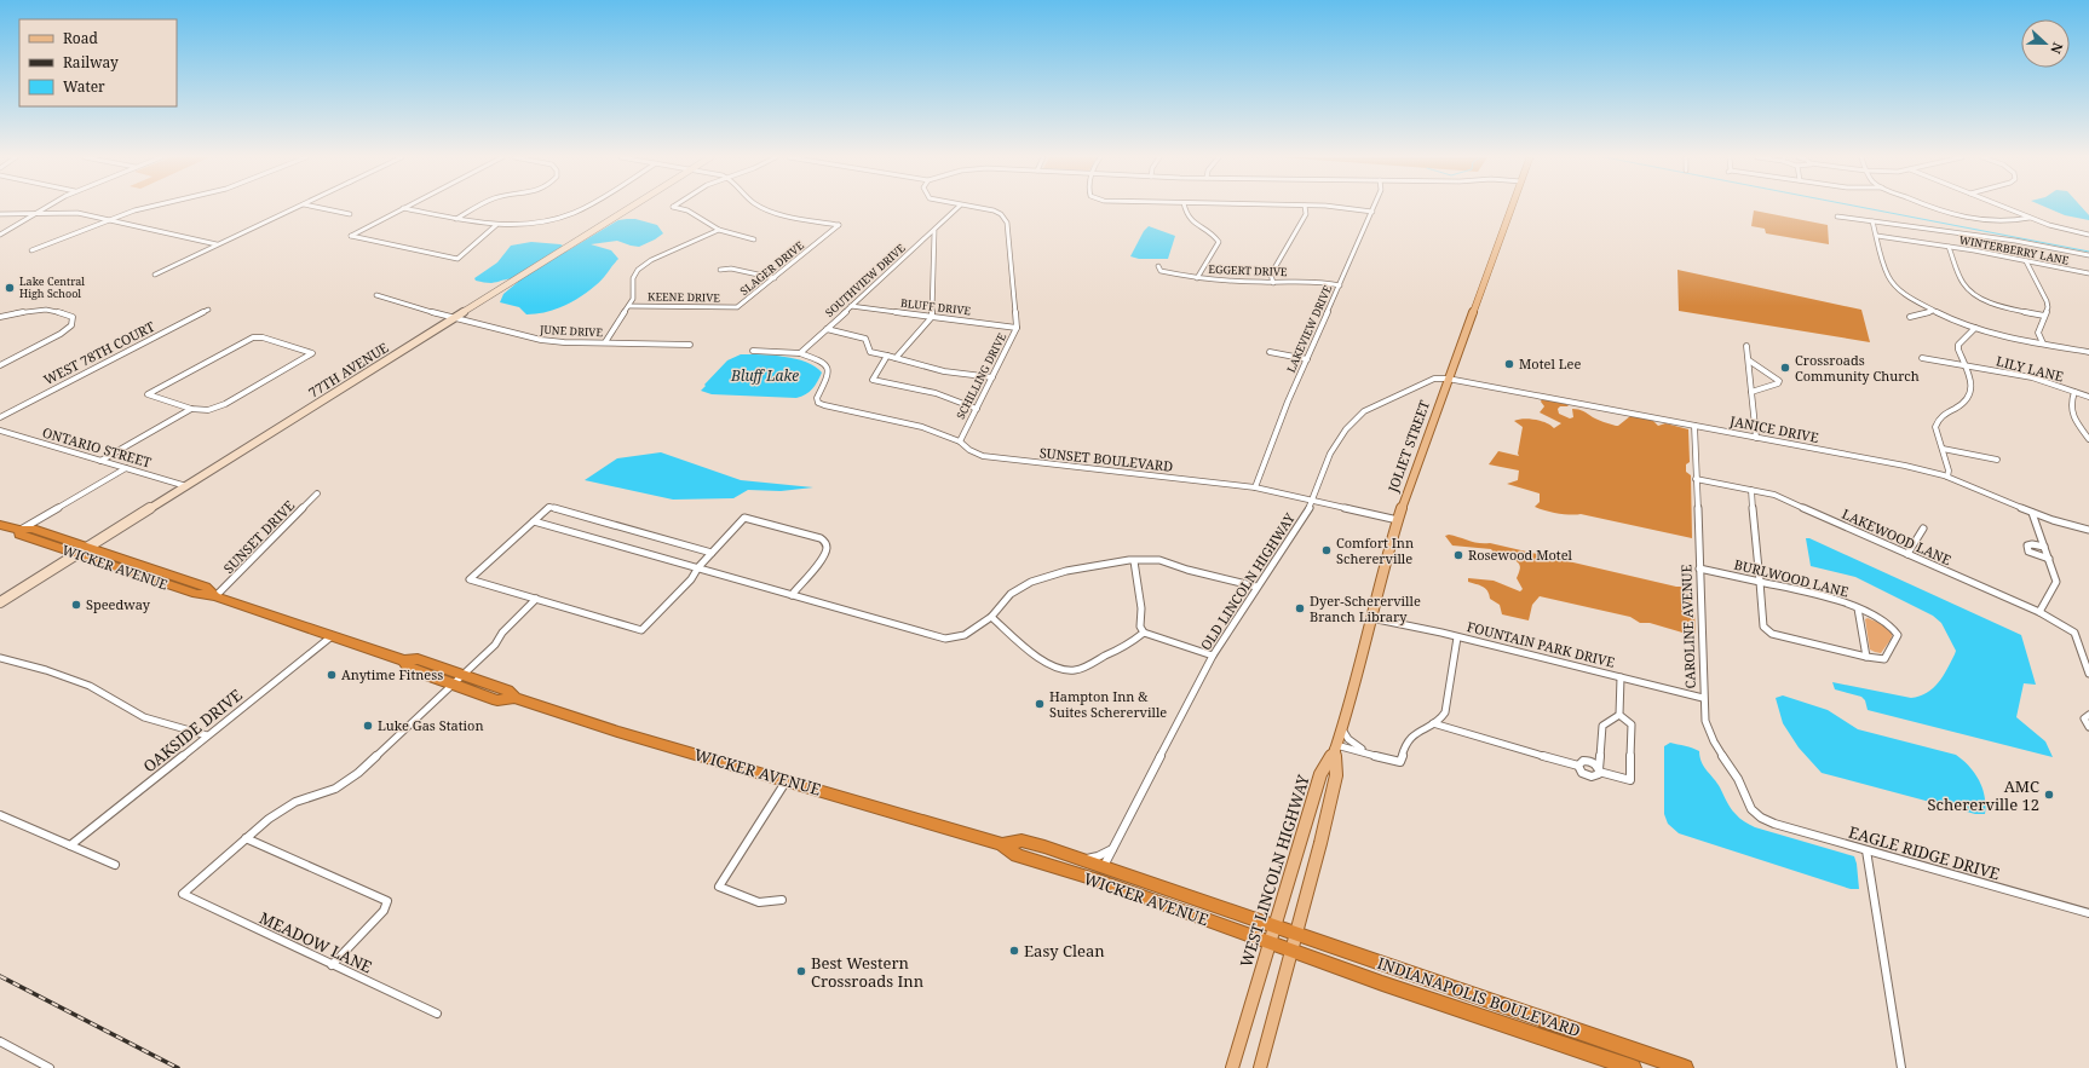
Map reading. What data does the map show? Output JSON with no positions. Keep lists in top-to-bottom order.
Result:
{
  "streets": {
    "highway": ["WICKER AVENUE", "INDIANAPOLIS BOULEVARD"],
    "main road": ["JOLIET STREET", "WEST LINCOLN HIGHWAY"],
    "street": [
      "WINTERBERRY LANE",
      "SLAGER DRIVE",
      "EGGERT DRIVE",
      "SOUTHVIEW DRIVE",
      "KEENE DRIVE",
      "BLUFF DRIVE",
      "LAKEVIEW DRIVE",
      "JUNE DRIVE",
      "WEST 78TH COURT",
      "LILY LANE",
      "77TH AVENUE",
      "SCHILLING DRIVE",
      "JANICE DRIVE",
      "ONTARIO STREET",
      "SUNSET BOULEVARD",
      "SUNSET DRIVE",
      "LAKEWOOD LANE",
      "BURLWOOD LANE",
      "OLD LINCOLN HIGHWAY",
      "CAROLINE AVENUE",
      "FOUNTAIN PARK DRIVE",
      "OAKSIDE DRIVE",
      "EAGLE RIDGE DRIVE",
      "MEADOW LANE"
    ]
  },
  "crossings": [
    ["SLAGER DRIVE", "KEENE DRIVE"],
    ["EGGERT DRIVE", "LAKEVIEW DRIVE"],
    ["SOUTHVIEW DRIVE", "BLUFF DRIVE"],
    ["SOUTHVIEW DRIVE", "SUNSET BOULEVARD"],
    ["BLUFF DRIVE", "SCHILLING DRIVE"],
    ["LAKEVIEW DRIVE", "SUNSET BOULEVARD"],
    ["JUNE DRIVE", "77TH AVENUE"],
    ["77TH AVENUE", "ONTARIO STREET"],
    ["77TH AVENUE", "WICKER AVENUE"],
    ["SCHILLING DRIVE", "SUNSET BOULEVARD"],
    ["JANICE DRIVE", "JOLIET STREET"],
    ["JANICE DRIVE", "OLD LINCOLN HIGHWAY"],
    ["JANICE DRIVE", "CAROLINE AVENUE"],
    ["JOLIET STREET", "SUNSET BOULEVARD"],
    ["JOLIET STREET", "OLD LINCOLN HIGHWAY"],
    ["JOLIET STREET", "FOUNTAIN PARK DRIVE"],
    ["JOLIET STREET", "WEST LINCOLN HIGHWAY"],
    ["SUNSET BOULEVARD", "OLD LINCOLN HIGHWAY"],
    ["SUNSET DRIVE", "WICKER AVENUE"],
    ["LAKEWOOD LANE", "CAROLINE AVENUE"],
    ["WICKER AVENUE", "OLD LINCOLN HIGHWAY"],
    ["WICKER AVENUE", "OAKSIDE DRIVE"],
    ["WICKER AVENUE", "WEST LINCOLN HIGHWAY"],
    ["WICKER AVENUE", "INDIANAPOLIS BOULEVARD"],
    ["BURLWOOD LANE", "CAROLINE AVENUE"],
    ["CAROLINE AVENUE", "FOUNTAIN PARK DRIVE"],
    ["CAROLINE AVENUE", "EAGLE RIDGE DRIVE"],
    ["WEST LINCOLN HIGHWAY", "INDIANAPOLIS BOULEVARD"]
  ],
  "water": ["Bluff Lake"],
  "places": [
    "Lake Central High School",
    "Motel Lee",
    "Crossroads Community Church",
    "Comfort Inn Schererville",
    "Rosewood Motel",
    "Speedway",
    "Dyer-Schererville Branch Library",
    "Anytime Fitness",
    "Hampton Inn & Suites Schererville",
    "Luke Gas Station",
    "AMC Schererville 12",
    "Easy Clean",
    "Best Western Crossroads Inn"
  ],
  "legend": ["Road", "Railway", "Water"],
  "north": "right"
}
